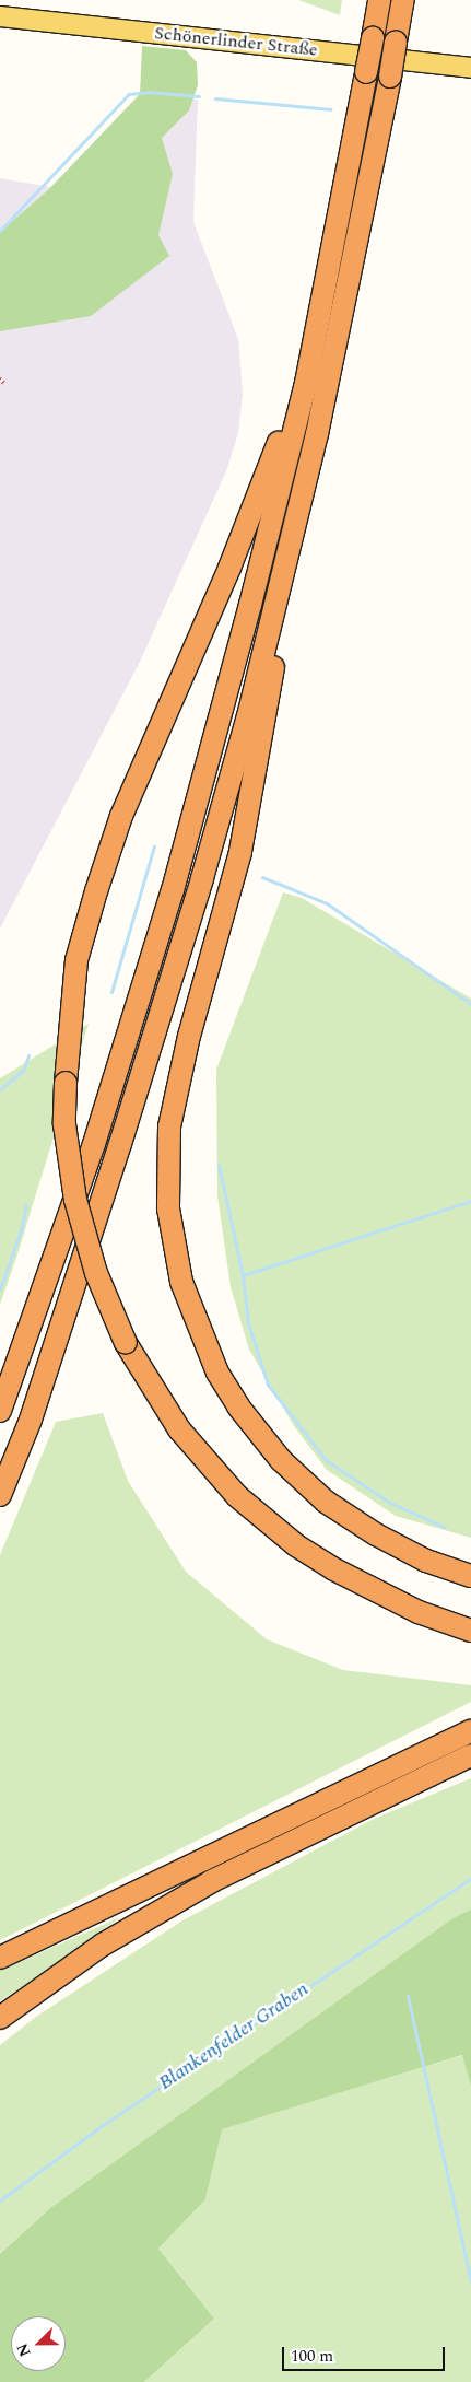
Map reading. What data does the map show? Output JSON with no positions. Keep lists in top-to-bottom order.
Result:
{
  "streets": {
    "main road": ["Schönerlinder Straße"]
  },
  "water": ["Blankenfelder Graben"],
  "scale_bar": "100 m",
  "north": "bottom left"
}
